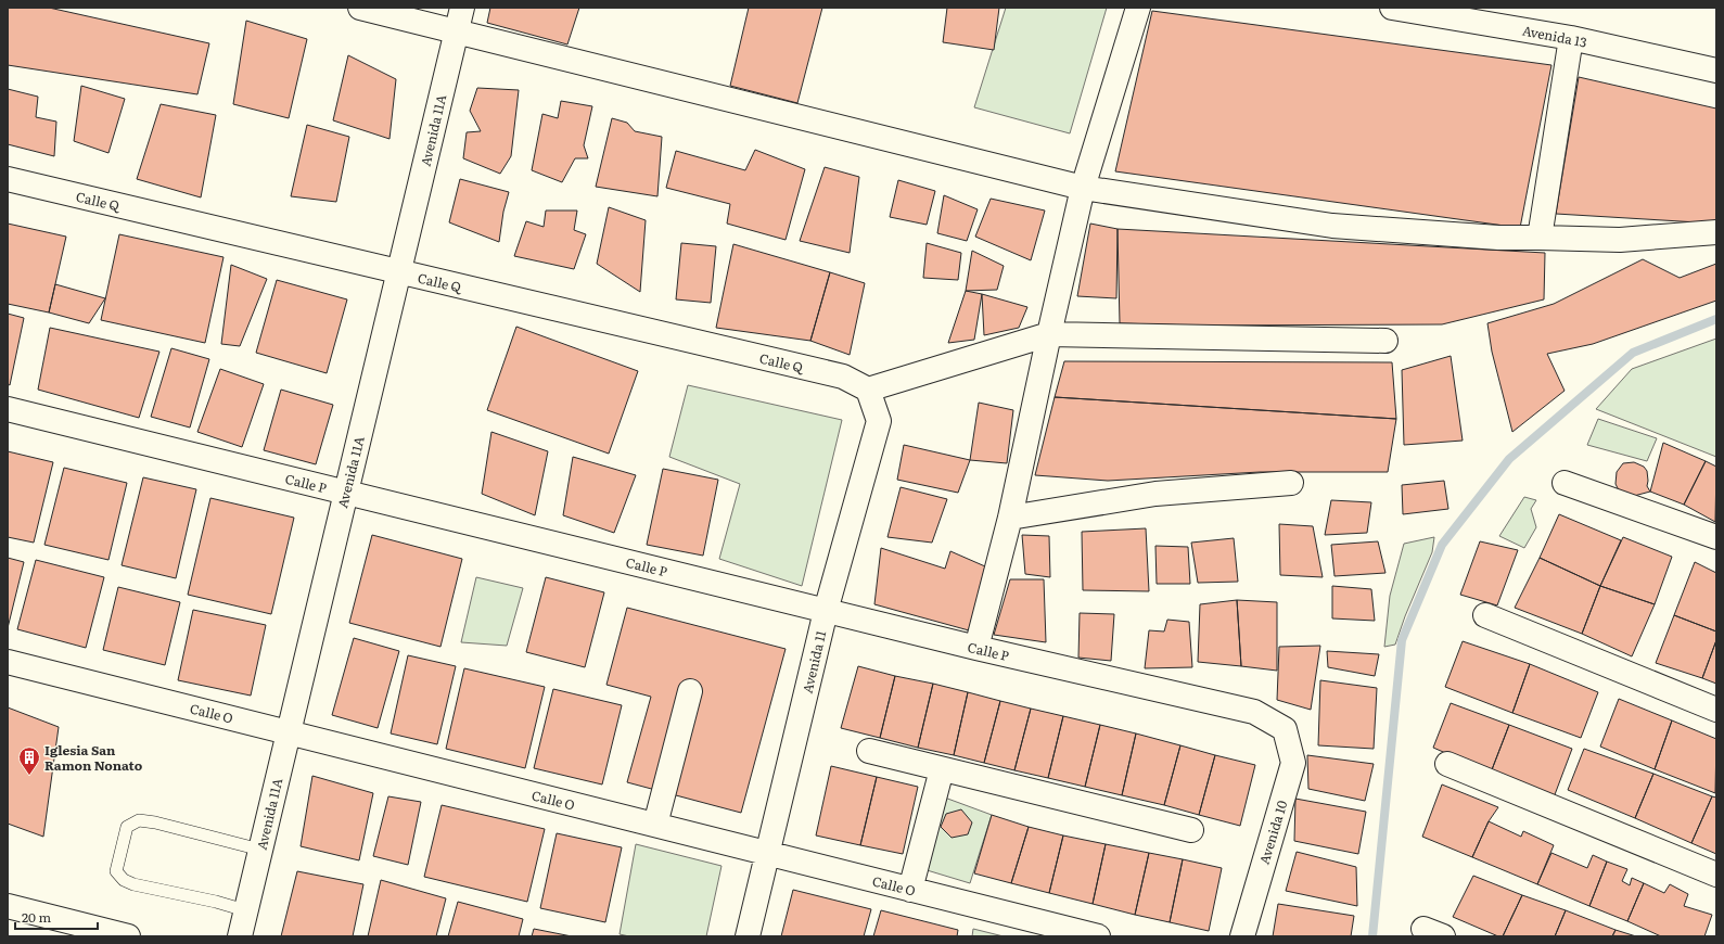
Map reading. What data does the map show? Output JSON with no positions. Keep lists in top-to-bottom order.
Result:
{
  "streets": {
    "street": [
      "Avenida 13",
      "Avenida 11A",
      "Calle Q",
      "Calle P",
      "Avenida 11",
      "Calle O",
      "Avenida 10"
    ]
  },
  "crossings": [
    ["Avenida 11A", "Calle Q"],
    ["Avenida 11A", "Calle P"],
    ["Avenida 11A", "Calle O"],
    ["Calle Q", "Avenida 11"],
    ["Calle P", "Avenida 11"],
    ["Calle P", "Avenida 10"],
    ["Avenida 11", "Calle O"]
  ],
  "places": {
    "building": ["Iglesia San Ramon Nonato"]
  },
  "scale_bar": "20 m"
}
